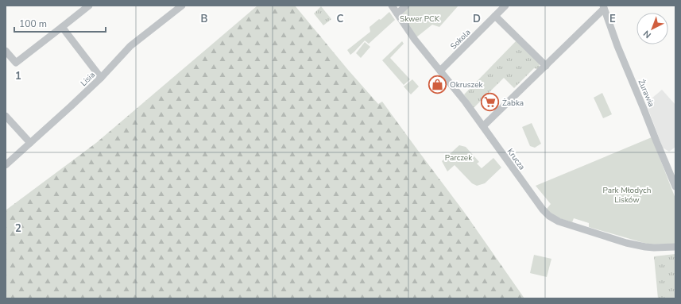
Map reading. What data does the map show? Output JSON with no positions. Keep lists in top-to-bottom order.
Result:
{
  "streets": {
    "street": [
      "Sokola",
      "Lisia",
      "Żurawia",
      "Krucza"
    ]
  },
  "crossings": [
    ["Sokola", "Krucza"]
  ],
  "parks": ["Skwer PCK", "Parczek", "Park Młodych Lisków"],
  "places": {
    "shop": ["Okruszek"],
    "supermarket": ["Żabka"]
  },
  "scale_bar": "100 m",
  "north": "bottom left",
  "grid": {
    "columns": [
      "B",
      "C",
      "D",
      "E"
    ],
    "rows": ["1", "2"]
  }
}
